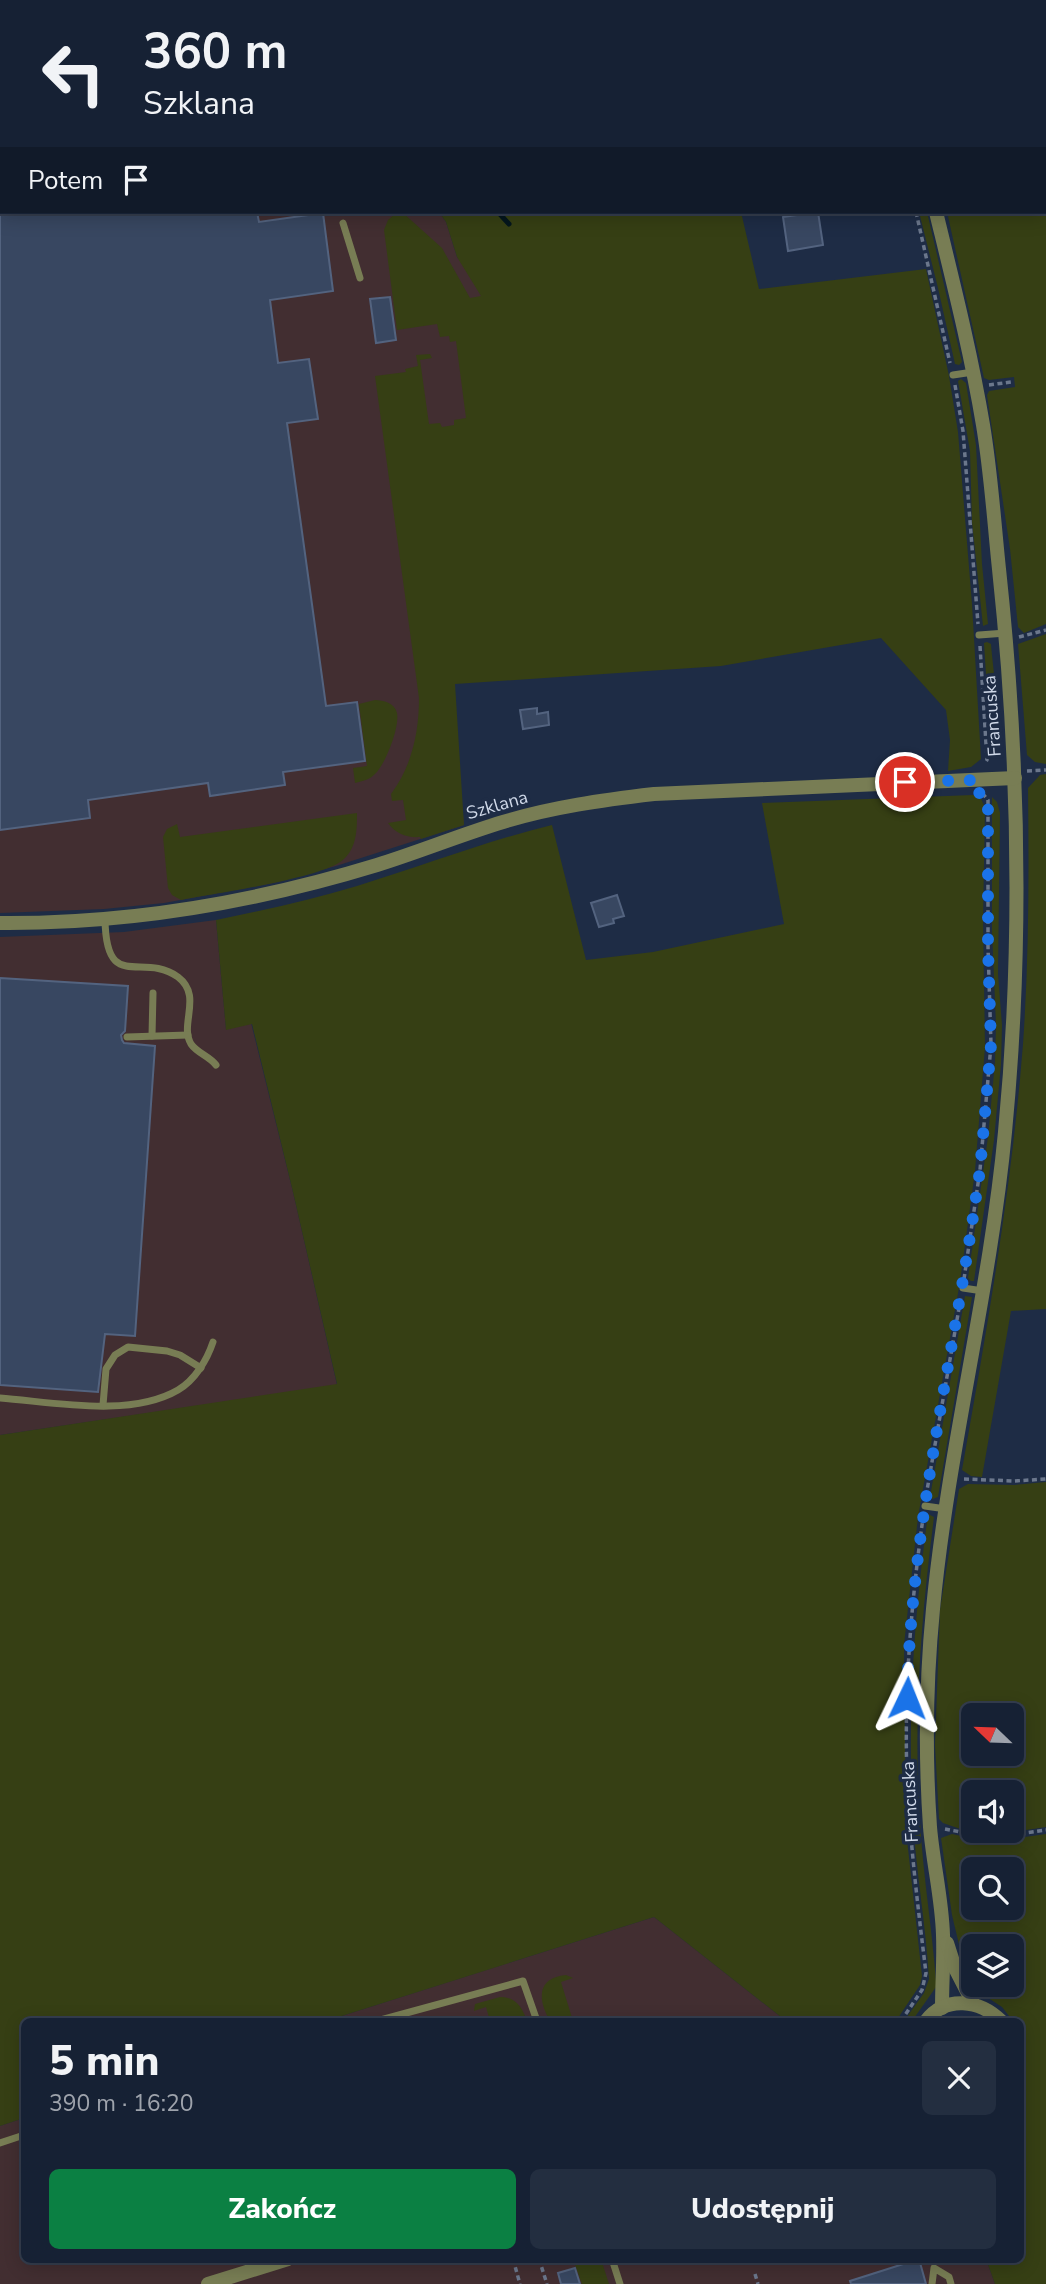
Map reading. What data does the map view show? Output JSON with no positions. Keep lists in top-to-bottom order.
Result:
{
  "streets": {
    "street": ["Francuska", "Szklana"]
  },
  "crossings": [
    ["Francuska", "Szklana"]
  ],
  "north": "top left",
  "page": {
    "turn": ["360 m", "Szklana"],
    "then": "Potem",
    "heading": ["5 min", "390 m · 16:20"],
    "buttons": ["Zakończ", "Udostępnij"]
  }
}
